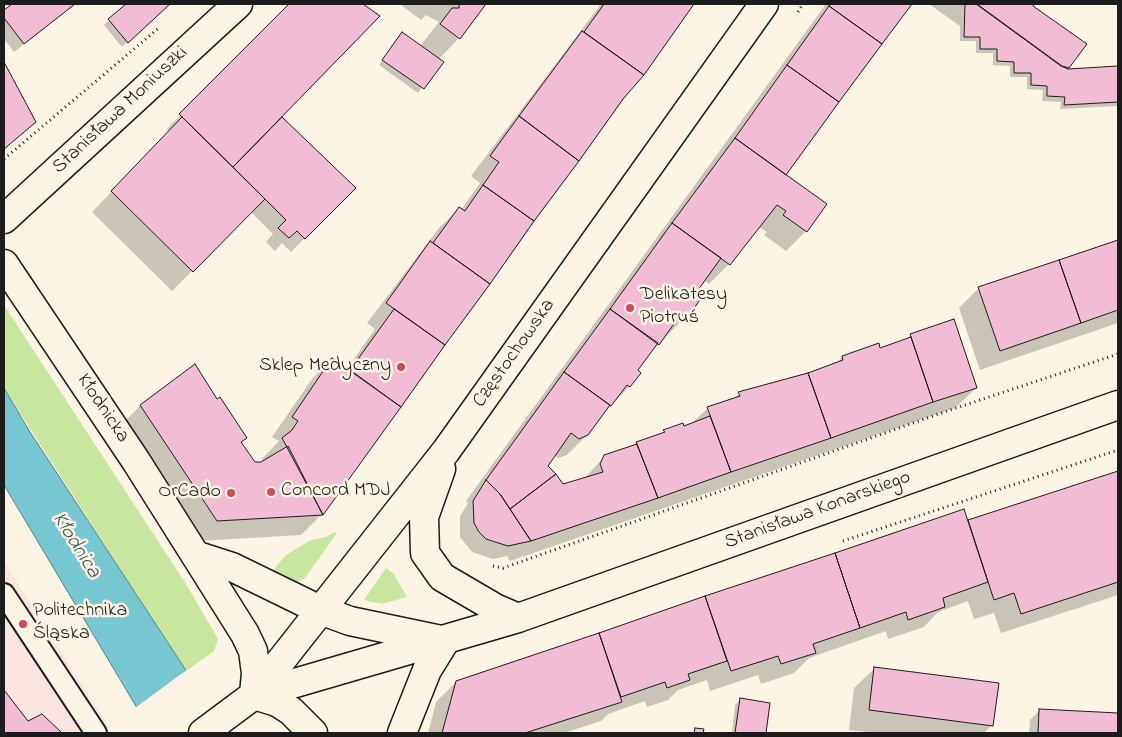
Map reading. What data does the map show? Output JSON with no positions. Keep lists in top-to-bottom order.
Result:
{
  "streets": {
    "street": [
      "Stanisława Moniuszki",
      "Częstochowska",
      "Kłodnicka",
      "Stanisława Konarskiego"
    ]
  },
  "crossings": [
    ["Częstochowska", "Kłodnicka"],
    ["Częstochowska", "Stanisława Konarskiego"],
    ["Kłodnicka", "Stanisława Konarskiego"]
  ],
  "water": ["Kłodnica"],
  "places": [
    "Delikatesy Piotruś",
    "Sklep Medyczny",
    "Concord MDJ",
    "OrCado",
    "Politechnika Śląska"
  ]
}
